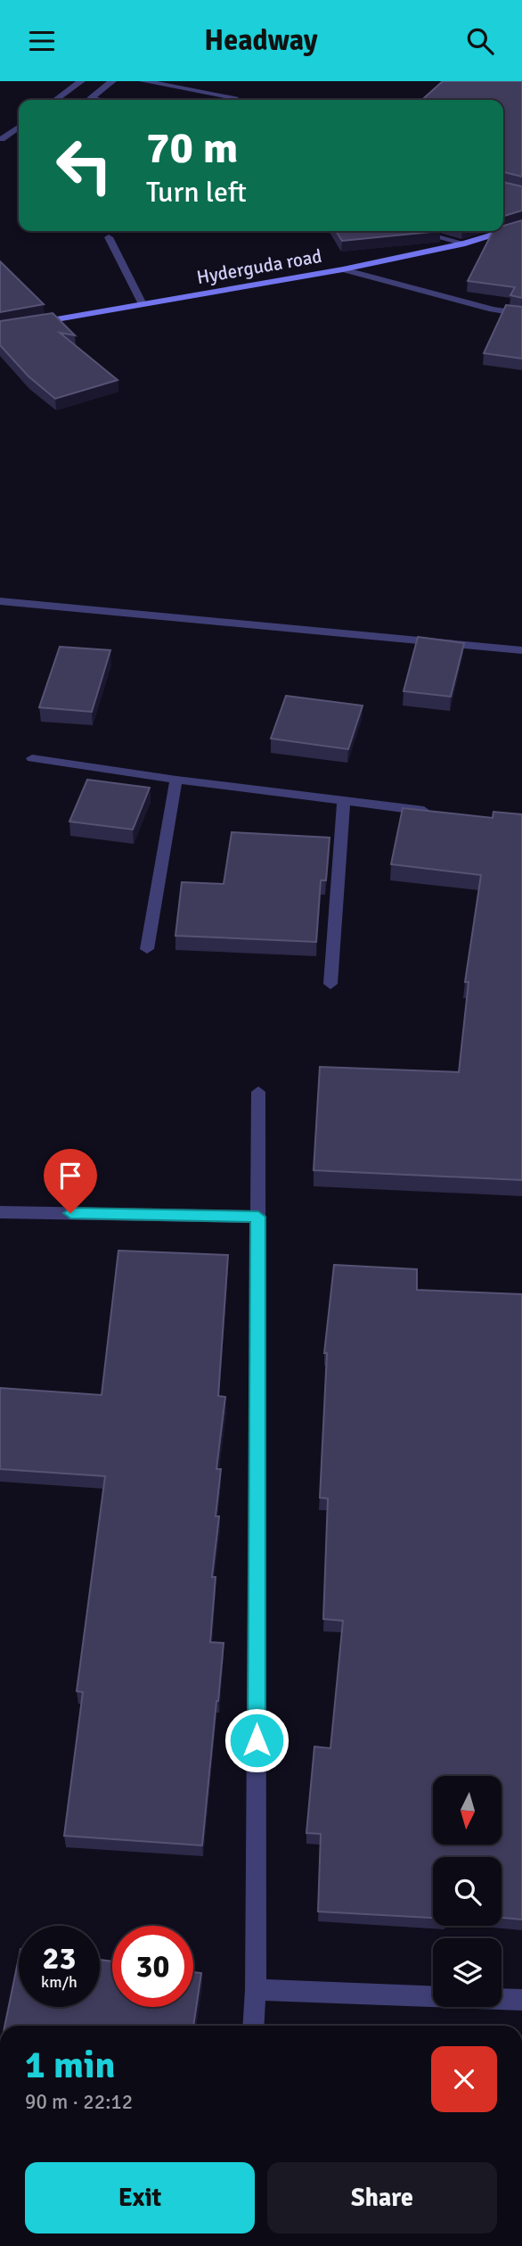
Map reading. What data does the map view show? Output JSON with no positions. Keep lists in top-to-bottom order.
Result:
{
  "streets": {
    "street": ["Hyderguda road"]
  },
  "north": "bottom",
  "page": {
    "header": "Headway",
    "turn": ["70 m", "Turn left"],
    "speed": "23 km/h",
    "limit": "30",
    "heading": ["1 min", "90 m · 22:12"],
    "buttons": ["Exit", "Share"]
  }
}
